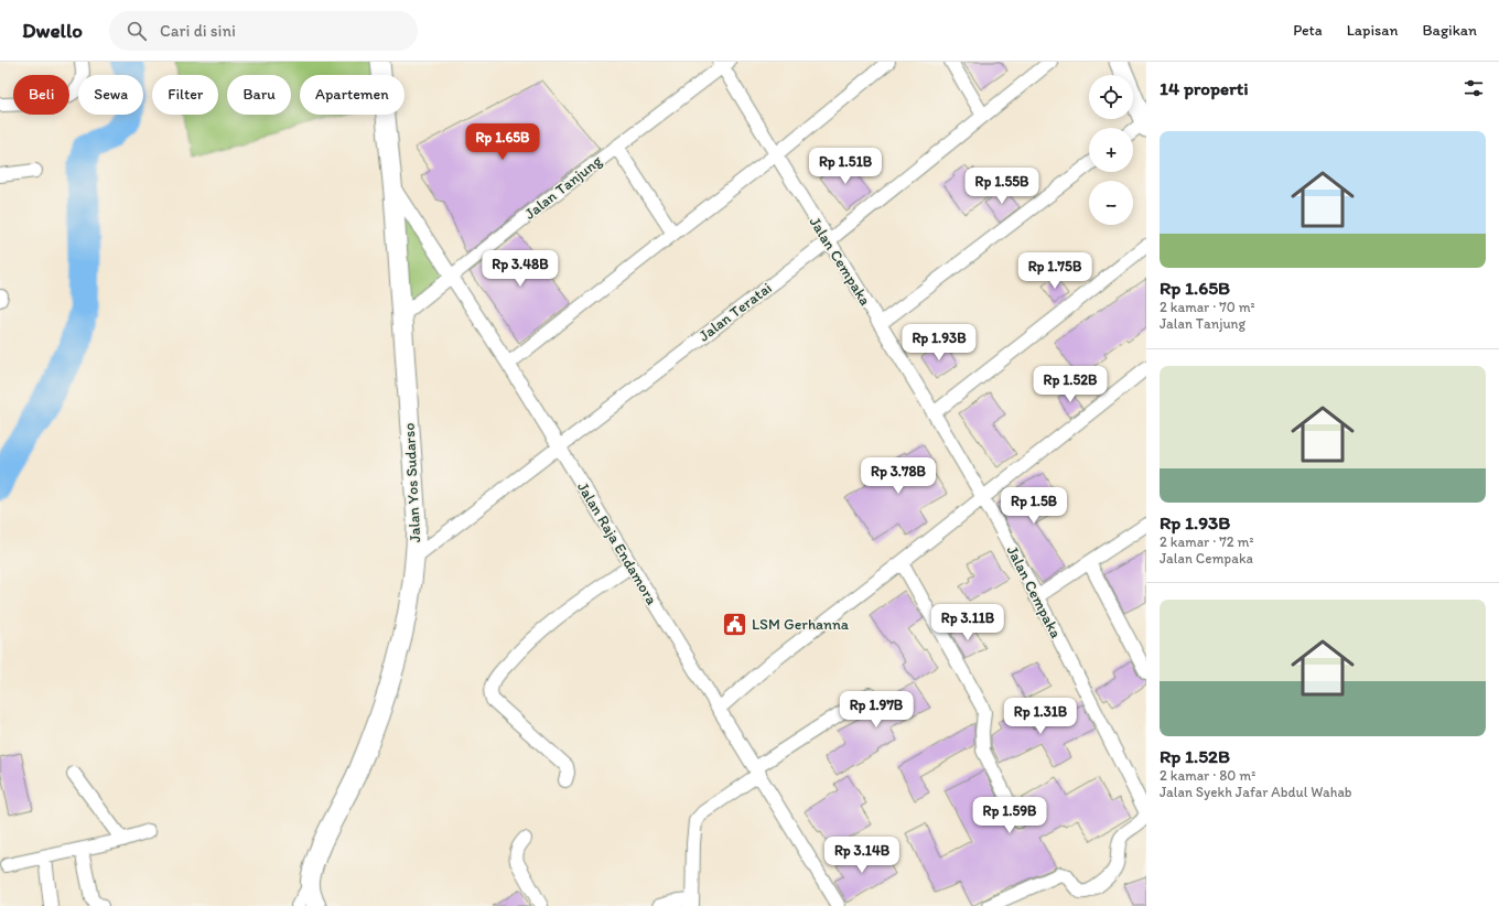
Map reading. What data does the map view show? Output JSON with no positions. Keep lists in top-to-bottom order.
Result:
{
  "streets": {
    "street": [
      "Jalan Tanjung",
      "Jalan Cempaka",
      "Jalan Teratai",
      "Jalan Yos Sudarso",
      "Jalan Raja Endamora"
    ]
  },
  "crossings": [
    ["Jalan Tanjung", "Jalan Cempaka"],
    ["Jalan Tanjung", "Jalan Yos Sudarso"],
    ["Jalan Tanjung", "Jalan Raja Endamora"],
    ["Jalan Cempaka", "Jalan Teratai"],
    ["Jalan Teratai", "Jalan Yos Sudarso"],
    ["Jalan Teratai", "Jalan Raja Endamora"],
    ["Jalan Yos Sudarso", "Jalan Raja Endamora"]
  ],
  "places": {
    "public building": ["LSM Gerhanna"]
  },
  "page": {
    "header": "Dwello",
    "search": "Cari di sini",
    "nav": ["Peta", "Lapisan", "Bagikan"],
    "heading": "14 properti",
    "map_buttons": ["+", "−"],
    "chip": [
      "Beli",
      "Sewa",
      "Filter",
      "Baru",
      "Apartemen"
    ],
    "list": [
      {
        "name": "Rp 1.65B",
        "note": "2 kamar · 70 m² · Jalan Tanjung"
      },
      {
        "name": "Rp 1.93B",
        "note": "2 kamar · 72 m² · Jalan Cempaka"
      },
      {
        "name": "Rp 1.52B",
        "note": "2 kamar · 80 m² · Jalan Syekh Jafar Abdul Wahab"
      }
    ],
    "price": [
      "Rp 1.65B",
      "Rp 1.51B",
      "Rp 1.55B",
      "Rp 3.48B",
      "Rp 1.75B",
      "Rp 1.93B",
      "Rp 1.52B",
      "Rp 3.78B",
      "Rp 1.5B",
      "Rp 3.11B",
      "Rp 1.97B",
      "Rp 1.31B",
      "Rp 1.59B",
      "Rp 3.14B"
    ]
  }
}
